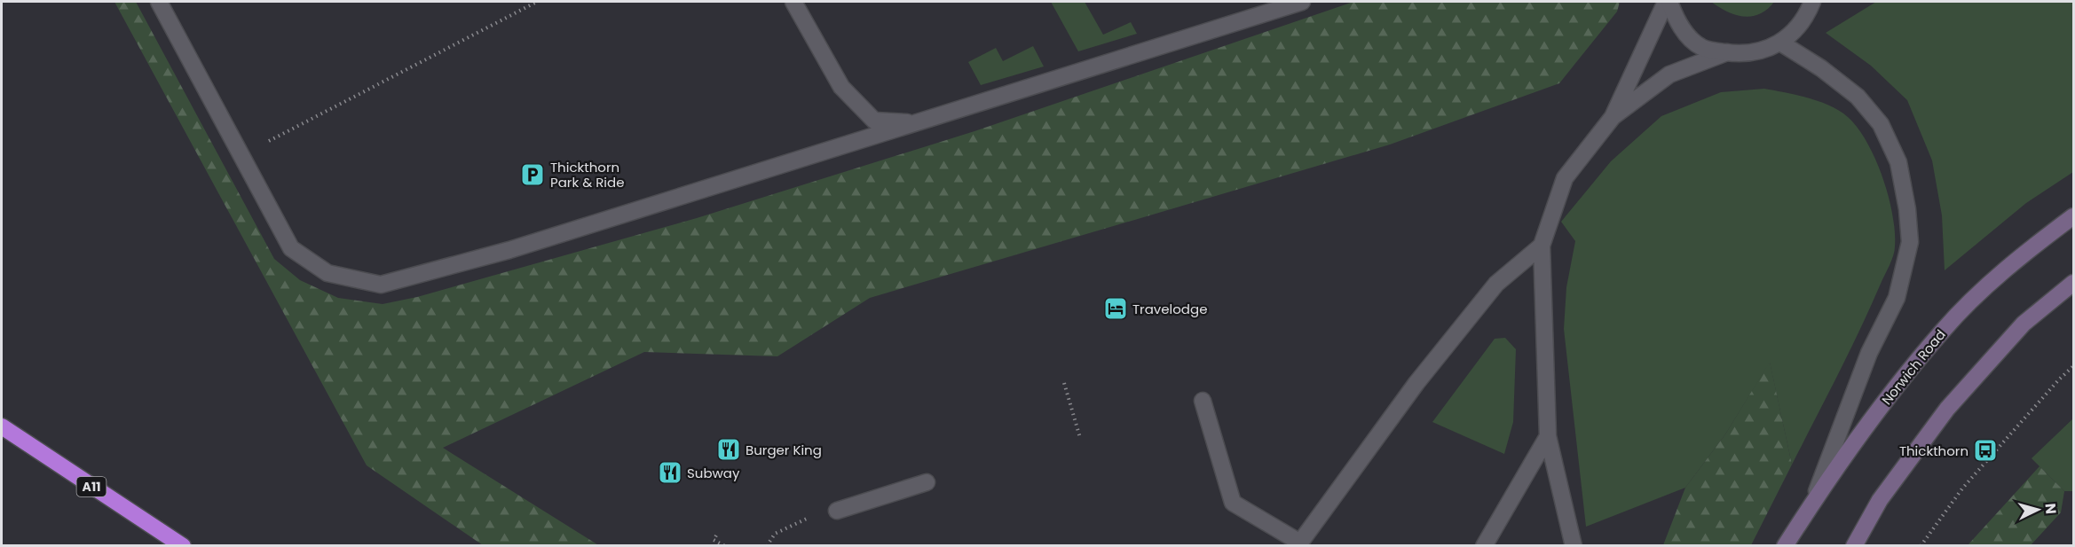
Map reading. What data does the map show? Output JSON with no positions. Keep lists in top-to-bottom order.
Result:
{
  "streets": {
    "highway": ["A11"],
    "main road": ["Norwich Road"]
  },
  "places": {
    "parking": ["Thickthorn Park & Ride"],
    "hotel": ["Travelodge"],
    "restaurant": ["Burger King", "Subway"],
    "bus stop": ["Thickthorn"]
  },
  "north": "right"
}
